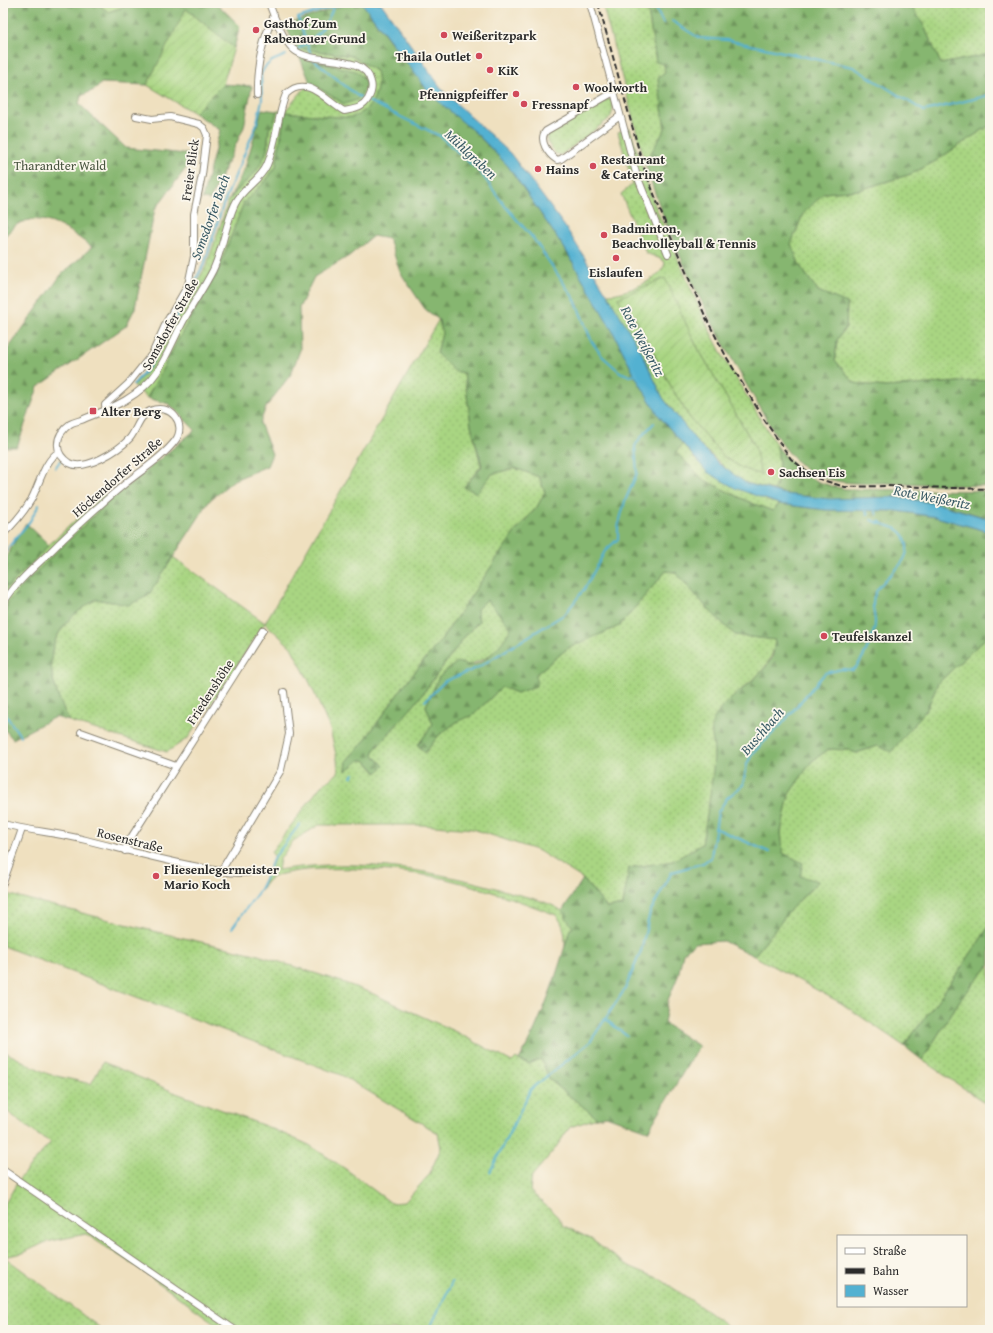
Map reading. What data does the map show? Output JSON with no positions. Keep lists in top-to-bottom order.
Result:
{
  "streets": {
    "street": [
      "Freier Blick",
      "Somsdorfer Straße",
      "Höckendorfer Straße",
      "Friedenshöhe",
      "Rosenstraße"
    ]
  },
  "crossings": [
    ["Freier Blick", "Somsdorfer Straße"],
    ["Friedenshöhe", "Rosenstraße"]
  ],
  "water": [
    "Mühlgraben",
    "Somsdorfer Bach",
    "Rote Weißeritz",
    "Buschbach"
  ],
  "parks": ["Tharandter Wald"],
  "places": {
    "other": [
      "Gasthof Zum Rabenauer Grund",
      "Weißeritzpark",
      "Thaila Outlet",
      "KiK",
      "Woolworth",
      "Pfennigpfeiffer",
      "Fressnapf",
      "Restaurant & Catering",
      "Hains",
      "Badminton, Beachvolleyball & Tennis",
      "Eislaufen",
      "Sachsen Eis",
      "Teufelskanzel",
      "Fliesenlegermeister Mario Koch"
    ],
    "transit": ["Alter Berg"]
  },
  "legend": ["Straße", "Bahn", "Wasser"]
}
